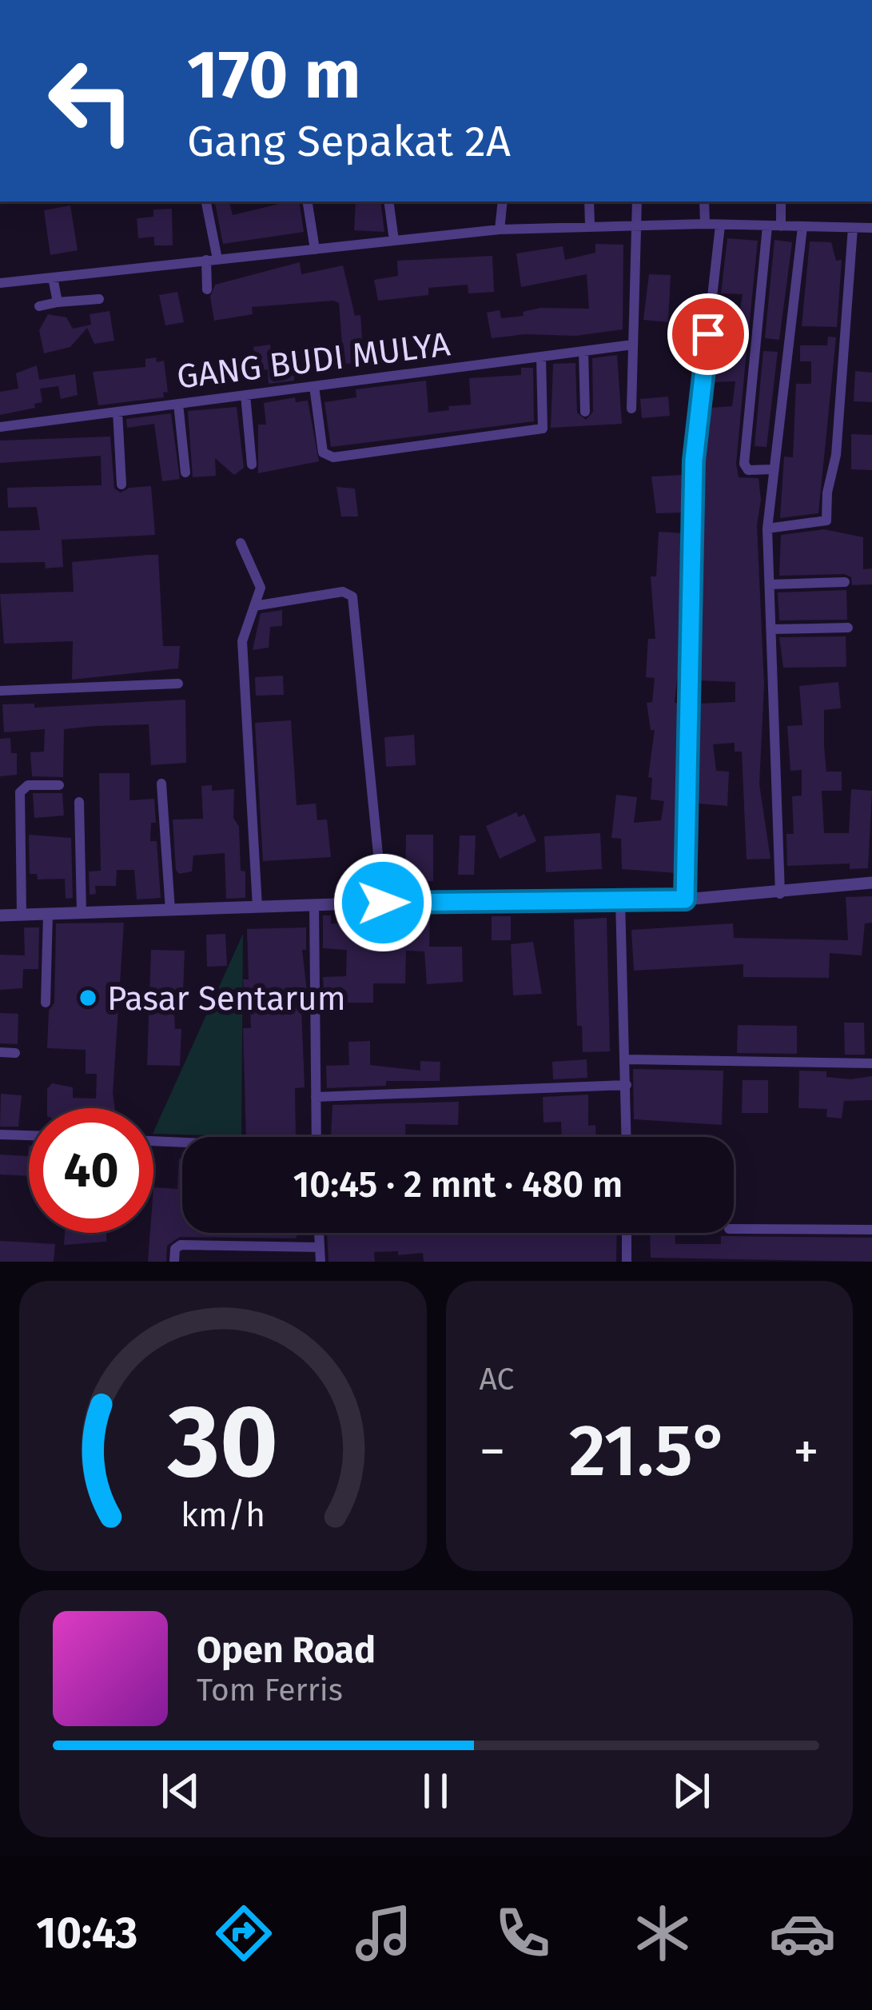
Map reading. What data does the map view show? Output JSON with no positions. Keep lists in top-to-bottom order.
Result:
{
  "streets": {
    "street": ["GANG BUDI MULYA"]
  },
  "places": ["Pasar Sentarum"],
  "page": {
    "turn": ["170 m", "Gang Sepakat 2A"],
    "limit": "40",
    "trip": "10:45 · 2 mnt · 480 m",
    "tile": "AC",
    "heat": ["−", "21.5°", "+"],
    "song": ["Open Road", "Tom Ferris"],
    "tabs": "10:43",
    "gauge": ["30", "km/h"]
  }
}
